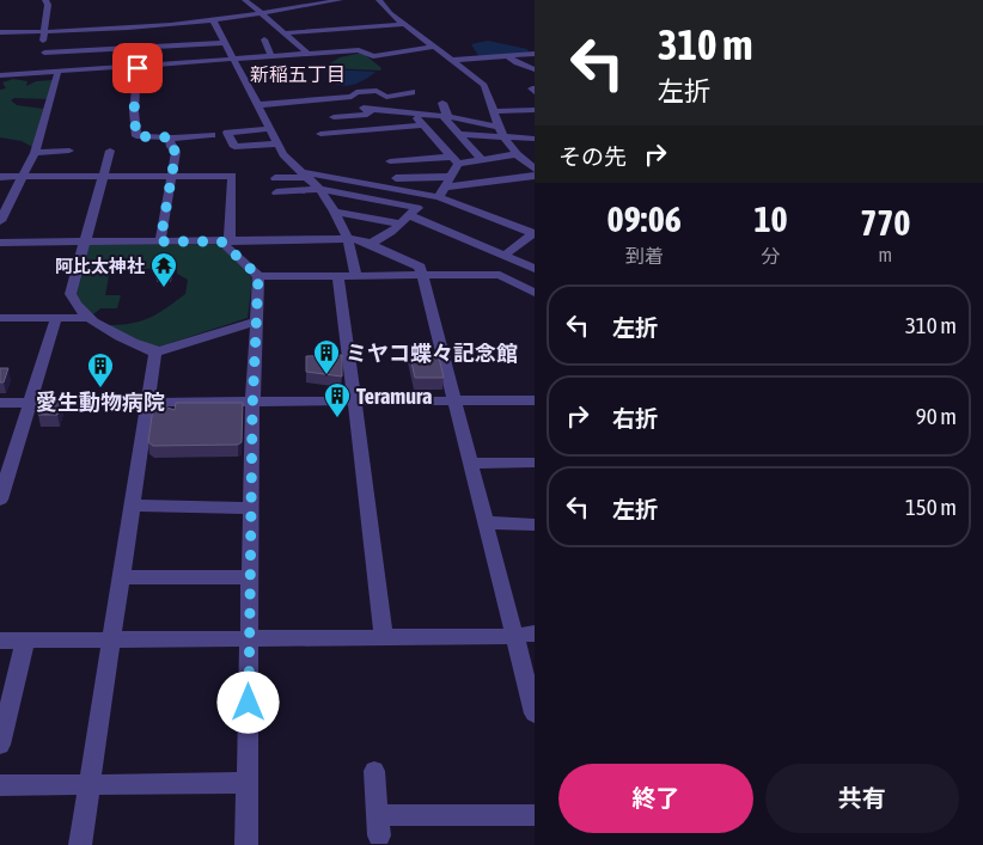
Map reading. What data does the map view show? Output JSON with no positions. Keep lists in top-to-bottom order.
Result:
{
  "districts": ["新稲五丁目"],
  "places": {
    "temple": ["阿比太神社"],
    "building": ["ミヤコ蝶々記念館", "愛生動物病院", "Teramura"]
  },
  "page": {
    "turn": ["310 m", "左折"],
    "then": "その先",
    "eta": [
      "09:06",
      "到着",
      "10",
      "分",
      "770",
      "m"
    ],
    "list": [
      {
        "name": "左折",
        "value": "310 m"
      },
      {
        "name": "右折",
        "value": "90 m"
      },
      {
        "name": "左折",
        "value": "150 m"
      }
    ],
    "buttons": ["終了", "共有"]
  }
}
